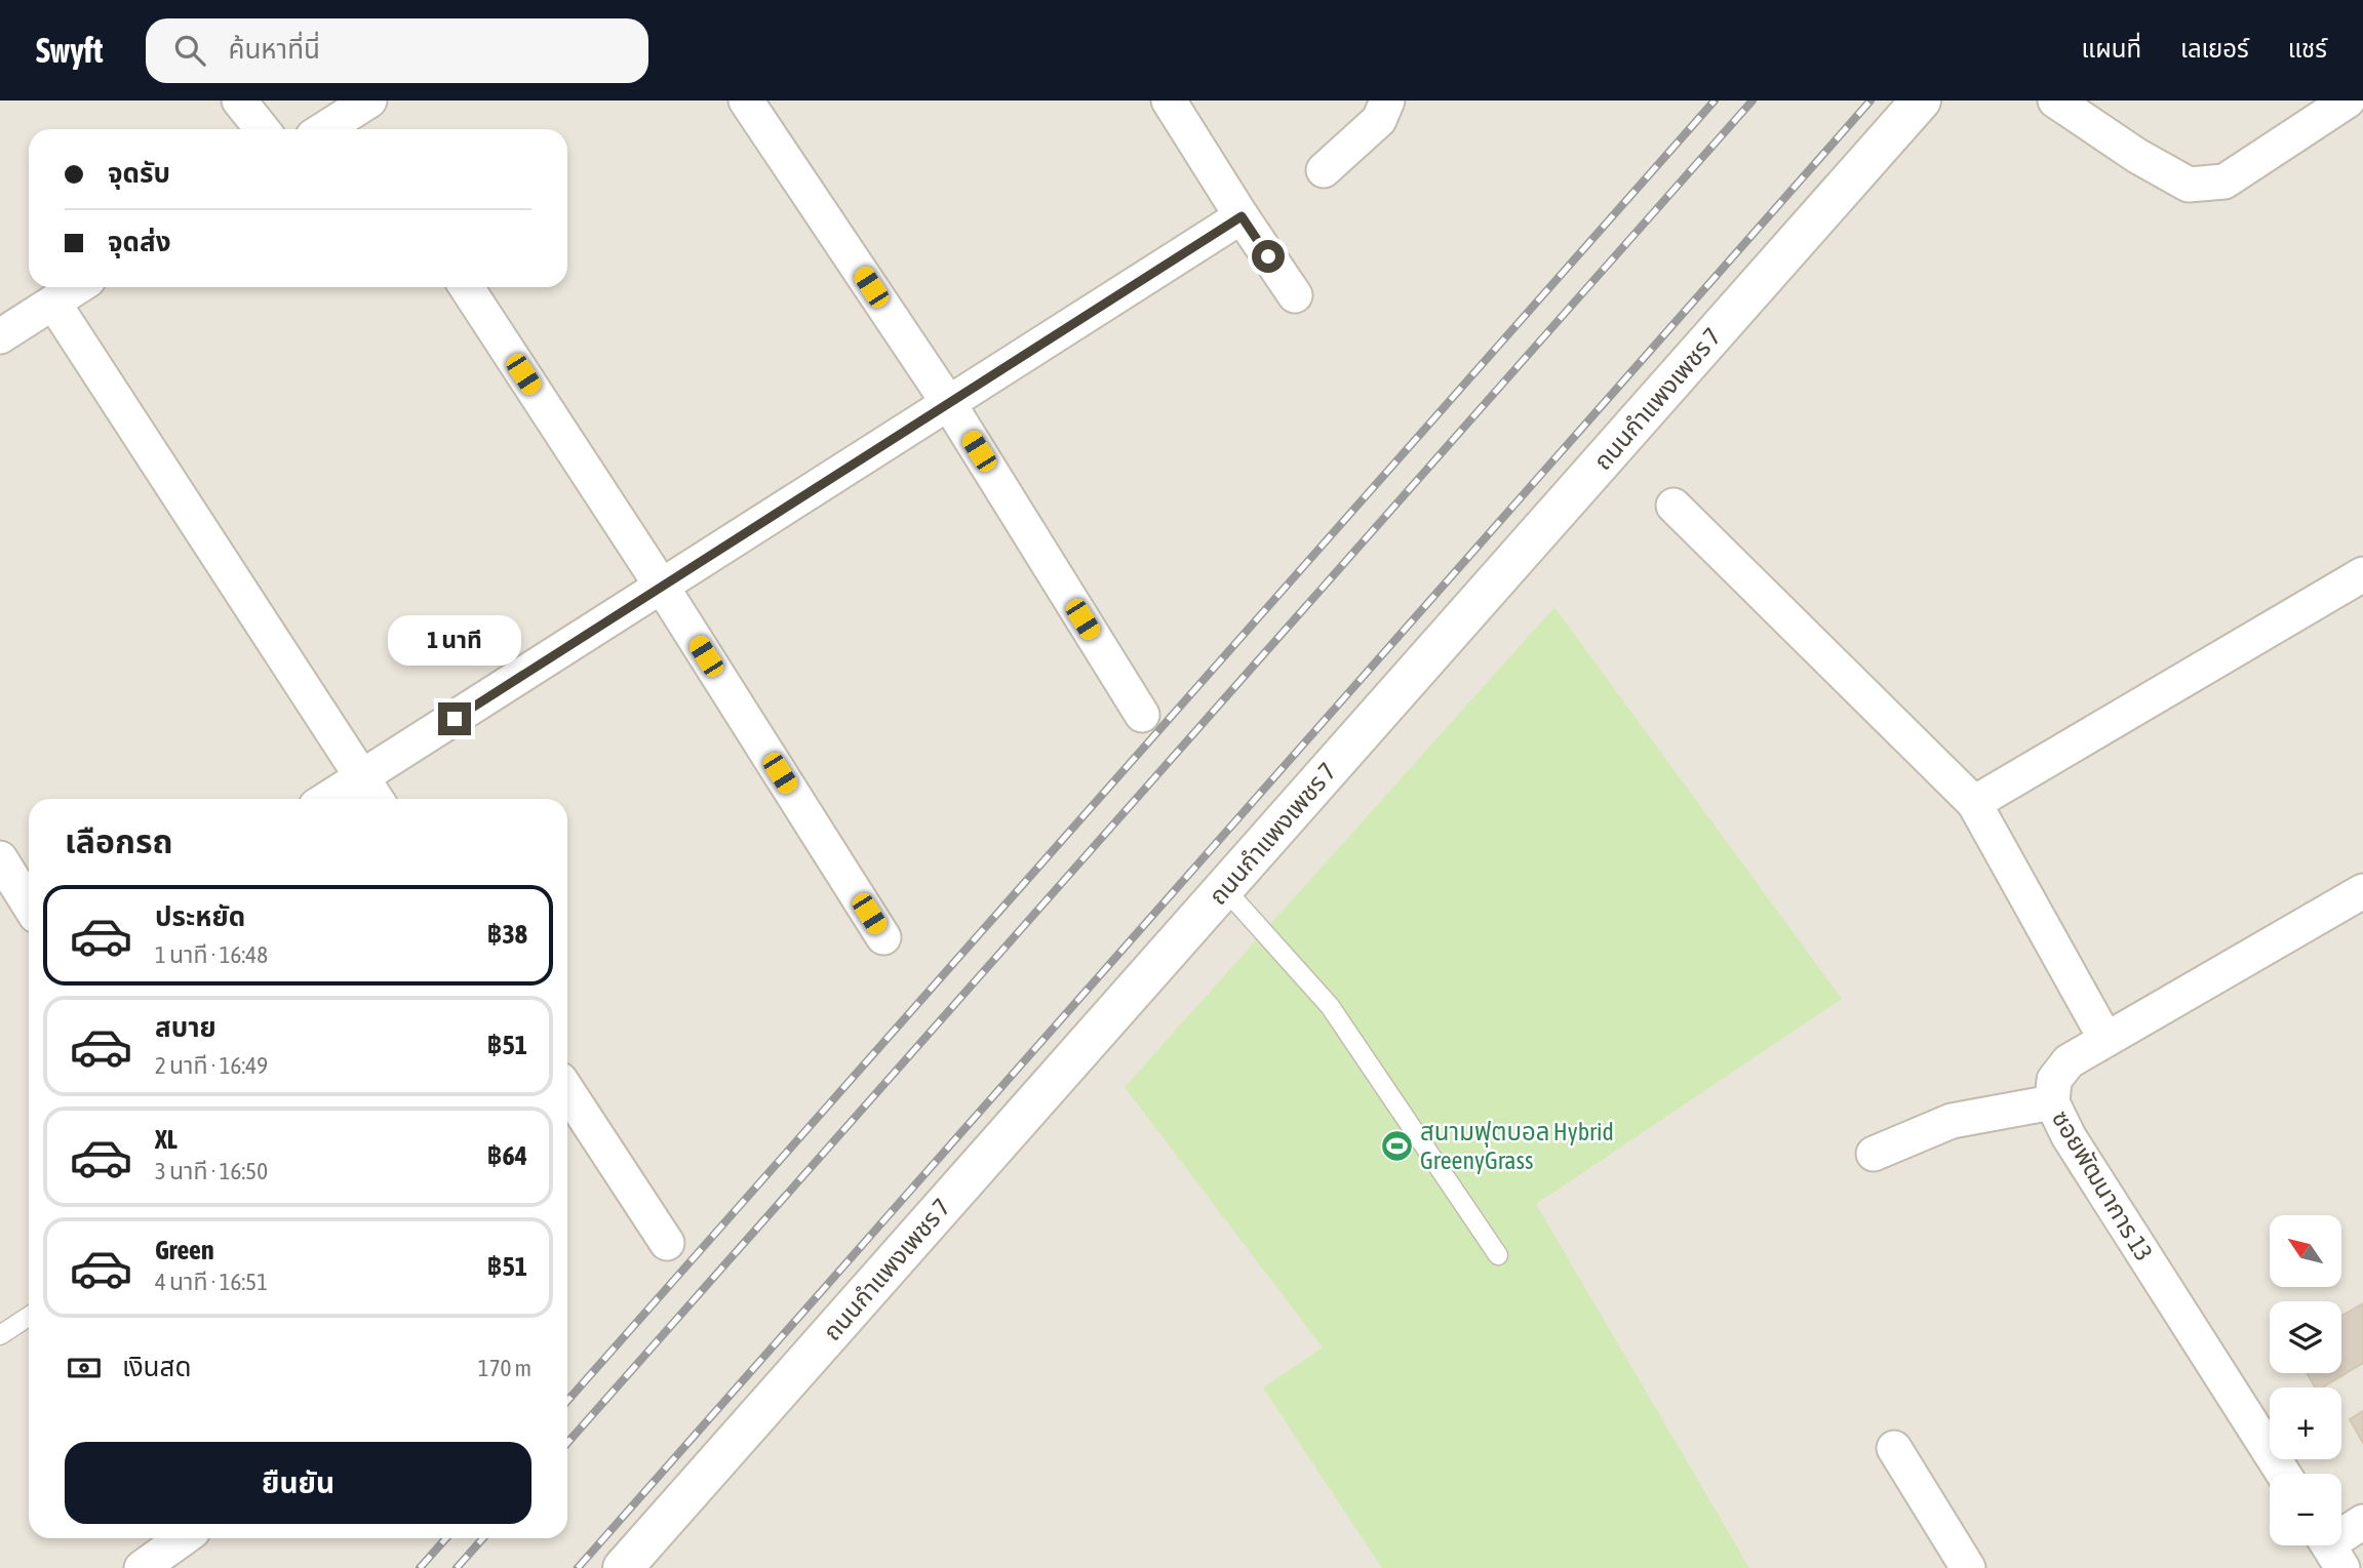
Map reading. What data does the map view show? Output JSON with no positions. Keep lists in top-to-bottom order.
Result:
{
  "streets": {
    "street": ["ถนนกำแพงเพชร 7", "ซอยพัฒนาการ 13"]
  },
  "places": {
    "sports": ["สนามฟุตบอล Hybrid GreenyGrass"]
  },
  "north": "top left",
  "page": {
    "header": "Swyft",
    "search": "ค้นหาที่นี่",
    "nav": ["แผนที่", "เลเยอร์", "แชร์"],
    "banner": ["จุดรับ", "จุดส่ง"],
    "bubble": "1 นาที",
    "heading": "เลือกรถ",
    "list": [
      {
        "name": "ประหยัด",
        "note": "1 นาที · 16:48",
        "value": "฿38"
      },
      {
        "name": "สบาย",
        "note": "2 นาที · 16:49",
        "value": "฿51"
      },
      {
        "name": "XL",
        "note": "3 นาที · 16:50",
        "value": "฿64"
      },
      {
        "name": "Green",
        "note": "4 นาที · 16:51",
        "value": "฿51"
      }
    ],
    "map_buttons": ["+", "−"],
    "pay": ["เงินสด", "170 m"],
    "buttons": "ยืนยัน"
  }
}
